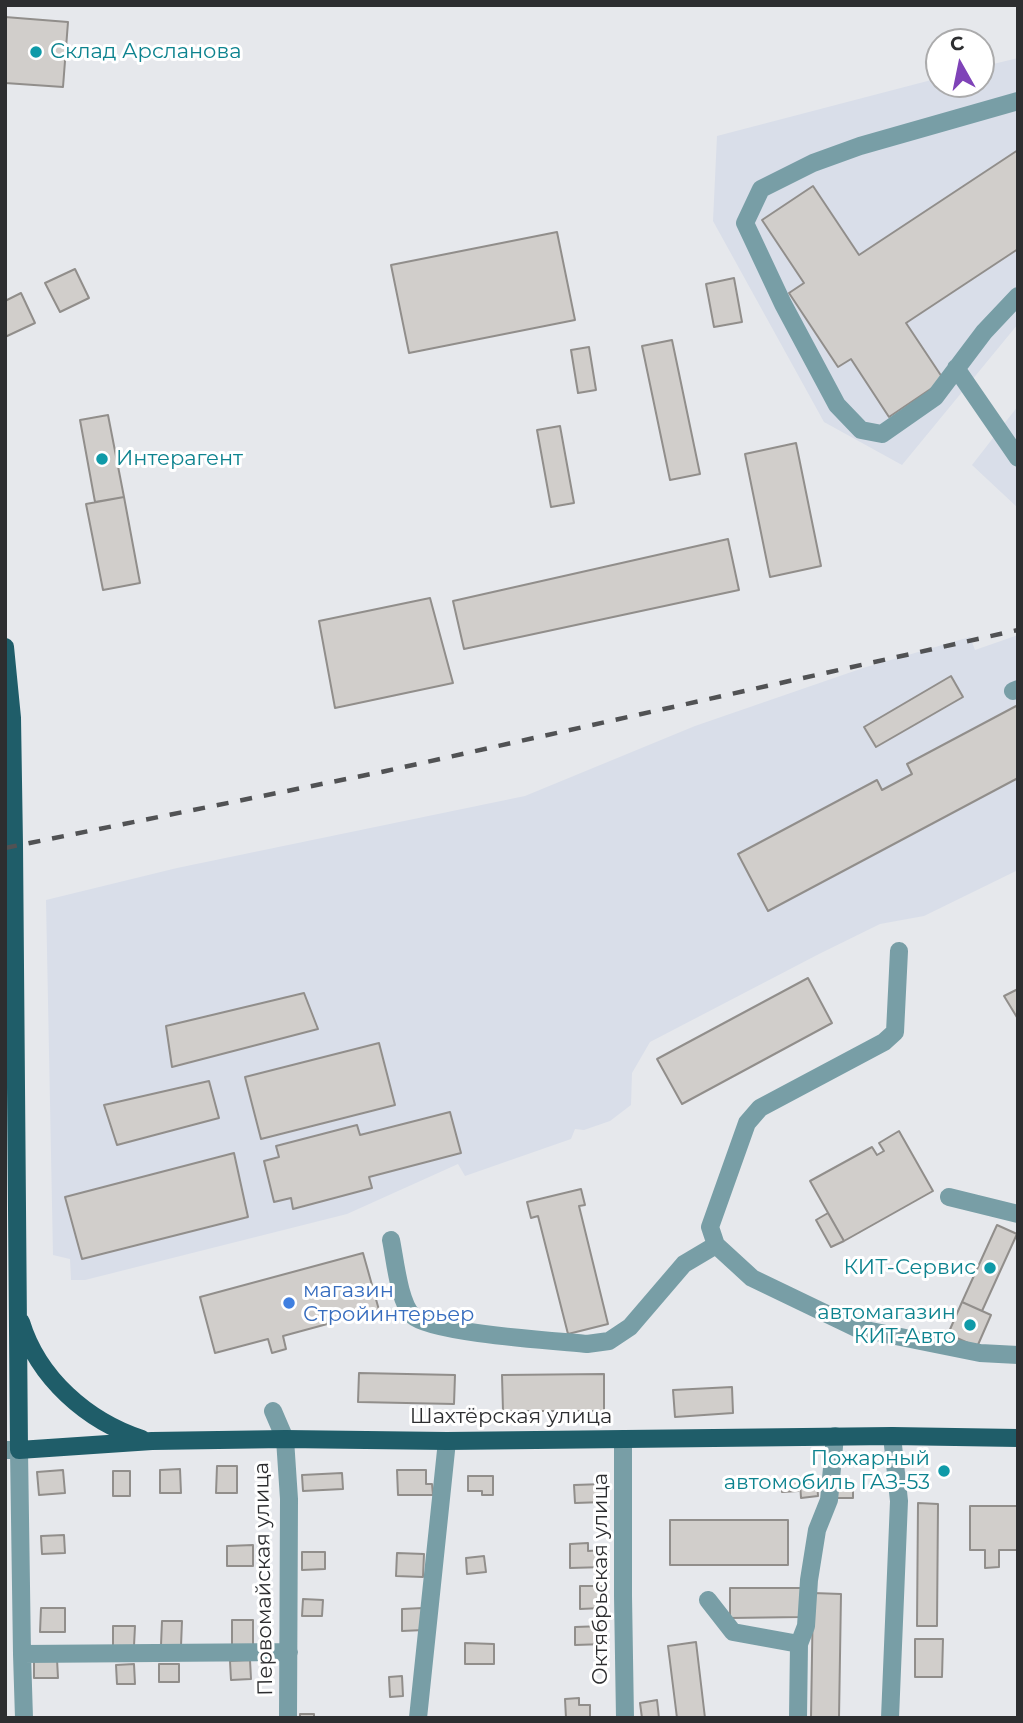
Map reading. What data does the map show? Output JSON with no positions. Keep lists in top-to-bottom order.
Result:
{
  "streets": {
    "main road": ["Шахтёрская улица"],
    "street": ["Первомайская улица", "Октябрьская улица"]
  },
  "crossings": [
    ["Шахтёрская улица", "Первомайская улица"],
    ["Шахтёрская улица", "Октябрьская улица"]
  ],
  "places": [
    "Склад Арсланова",
    "Интерагент",
    "КИТ-Сервис",
    "магазин Стройинтерьер",
    "автомагазин КИТ-Авто",
    "Пожарный автомобиль ГАЗ-53"
  ],
  "north": "top"
}
